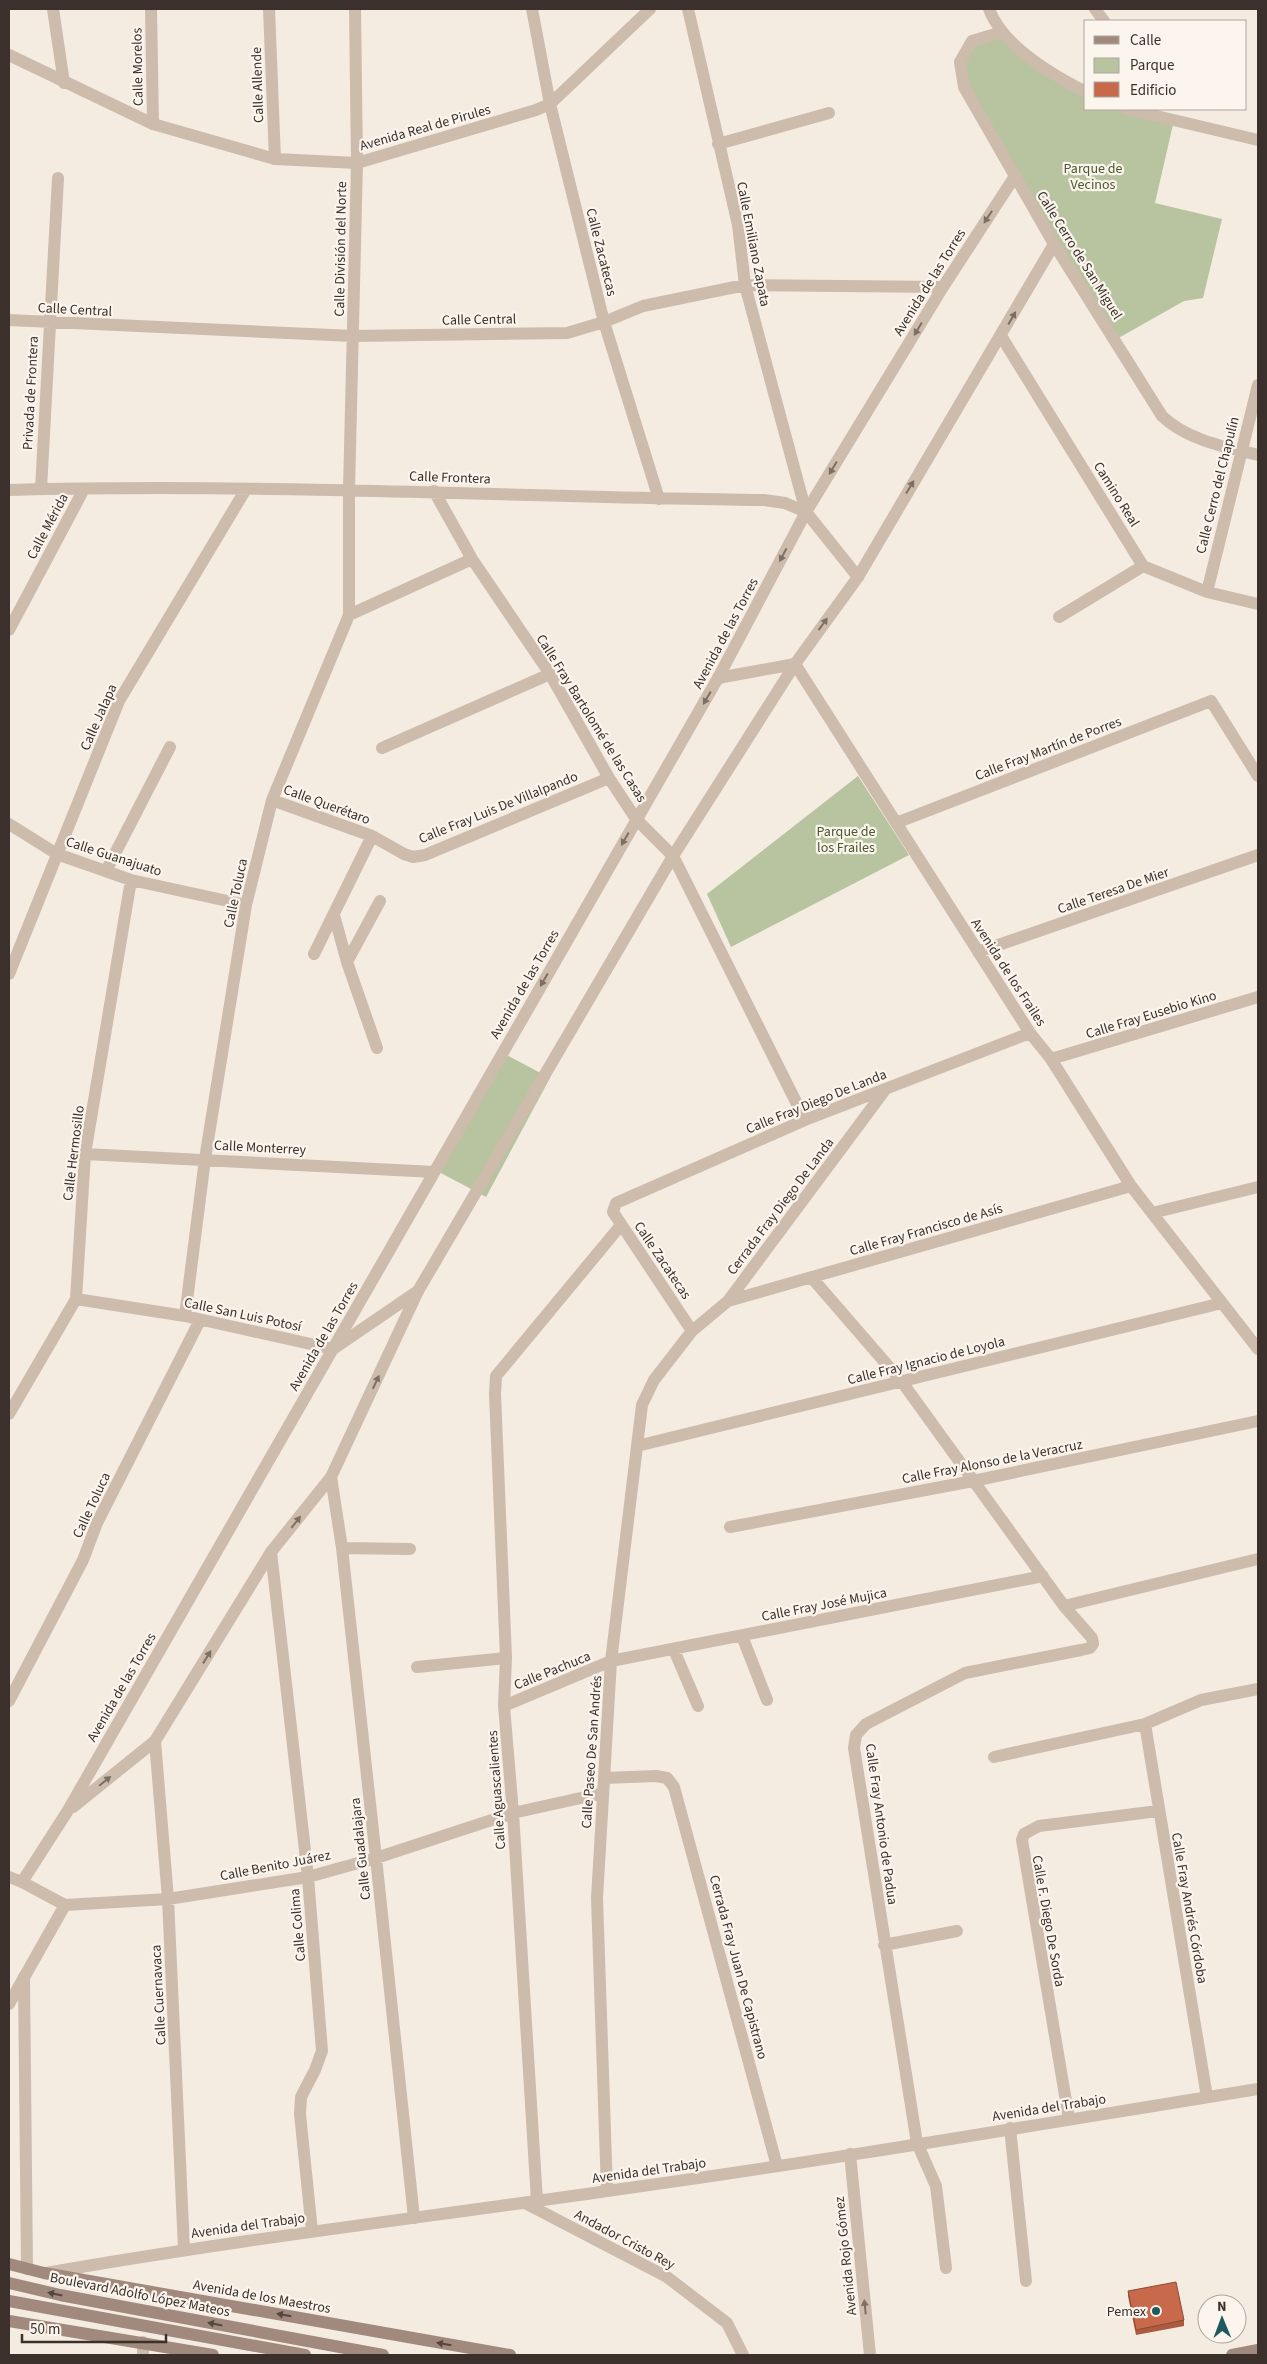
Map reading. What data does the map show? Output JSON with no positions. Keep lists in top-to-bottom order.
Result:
{
  "streets": {
    "main road": ["Boulevard Adolfo López Mateos", "Avenida de los Maestros"],
    "street": [
      "Calle Morelos",
      "Calle Allende",
      "Avenida Real de Pirules",
      "Calle Emiliano Zapata",
      "Calle División del Norte",
      "Calle Zacatecas",
      "Calle Cerro de San Miguel",
      "Avenida de las Torres",
      "Calle Central",
      "Privada de Frontera",
      "Calle Frontera",
      "Calle Cerro del Chapulín",
      "Camino Real",
      "Calle Mérida",
      "Calle Jalapa",
      "Calle Fray Bartolomé de las Casas",
      "Calle Fray Martín de Porres",
      "Calle Querétaro",
      "Calle Fray Luis De Villalpando",
      "Calle Guanajuato",
      "Calle Teresa De Mier",
      "Calle Toluca",
      "Avenida de los Frailes",
      "Calle Fray Eusebio Kino",
      "Calle Fray Diego De Landa",
      "Calle Monterrey",
      "Calle Hermosillo",
      "Cerrada Fray Diego De Landa",
      "Calle Fray Francisco de Asís",
      "Calle San Luis Potosí",
      "Calle Fray Ignacio de Loyola",
      "Calle Fray Alonso de la Veracruz",
      "Calle Fray José Mujica",
      "Calle Pachuca",
      "Calle Paseo De San Andrés",
      "Calle Aguascalientes",
      "Calle Fray Antonio de Padua",
      "Calle Guadalajara",
      "Calle Benito Juárez",
      "Calle Fray Andrés Córdoba",
      "Calle F. Diego De Sorda",
      "Calle Colima",
      "Cerrada Fray Juan De Capistrano",
      "Calle Cuernavaca",
      "Avenida del Trabajo",
      "Andador Cristo Rey",
      "Avenida Rojo Gómez"
    ]
  },
  "crossings": [
    ["Calle Morelos", "Avenida Real de Pirules"],
    ["Calle Allende", "Avenida Real de Pirules"],
    ["Avenida Real de Pirules", "Calle División del Norte"],
    ["Avenida Real de Pirules", "Calle Zacatecas"],
    ["Calle Emiliano Zapata", "Avenida de las Torres"],
    ["Calle Emiliano Zapata", "Calle Central"],
    ["Calle Emiliano Zapata", "Calle Frontera"],
    ["Calle División del Norte", "Calle Central"],
    ["Calle División del Norte", "Calle Frontera"],
    ["Calle División del Norte", "Calle Toluca"],
    ["Calle Zacatecas", "Calle Central"],
    ["Calle Zacatecas", "Calle Frontera"],
    ["Calle Zacatecas", "Calle Fray Diego De Landa"],
    ["Calle Zacatecas", "Cerrada Fray Diego De Landa"],
    ["Calle Zacatecas", "Calle Paseo De San Andrés"],
    ["Calle Zacatecas", "Calle Aguascalientes"],
    ["Calle Cerro de San Miguel", "Avenida de las Torres"],
    ["Calle Cerro de San Miguel", "Calle Cerro del Chapulín"],
    ["Avenida de las Torres", "Calle Central"],
    ["Avenida de las Torres", "Calle Frontera"],
    ["Avenida de las Torres", "Camino Real"],
    ["Avenida de las Torres", "Calle Fray Bartolomé de las Casas"],
    ["Avenida de las Torres", "Avenida de los Frailes"],
    ["Avenida de las Torres", "Calle Monterrey"],
    ["Avenida de las Torres", "Calle San Luis Potosí"],
    ["Avenida de las Torres", "Calle Guadalajara"],
    ["Avenida de las Torres", "Calle Colima"],
    ["Avenida de las Torres", "Calle Cuernavaca"],
    ["Calle Central", "Privada de Frontera"],
    ["Privada de Frontera", "Calle Frontera"],
    ["Calle Frontera", "Calle Mérida"],
    ["Calle Frontera", "Calle Jalapa"],
    ["Calle Frontera", "Calle Fray Bartolomé de las Casas"],
    ["Calle Frontera", "Calle Toluca"],
    ["Calle Jalapa", "Calle Guanajuato"],
    ["Calle Fray Bartolomé de las Casas", "Calle Fray Luis De Villalpando"],
    ["Calle Fray Bartolomé de las Casas", "Calle Fray Diego De Landa"],
    ["Calle Fray Martín de Porres", "Avenida de los Frailes"],
    ["Calle Querétaro", "Calle Fray Luis De Villalpando"],
    ["Calle Querétaro", "Calle Toluca"],
    ["Calle Guanajuato", "Calle Toluca"],
    ["Calle Guanajuato", "Calle Hermosillo"],
    ["Calle Teresa De Mier", "Avenida de los Frailes"],
    ["Calle Toluca", "Calle Monterrey"],
    ["Calle Toluca", "Calle San Luis Potosí"],
    ["Avenida de los Frailes", "Calle Fray Eusebio Kino"],
    ["Avenida de los Frailes", "Calle Fray Diego De Landa"],
    ["Avenida de los Frailes", "Calle Fray Francisco de Asís"],
    ["Avenida de los Frailes", "Calle Fray Ignacio de Loyola"],
    ["Calle Fray Diego De Landa", "Cerrada Fray Diego De Landa"],
    ["Calle Monterrey", "Calle Hermosillo"],
    ["Calle Hermosillo", "Calle San Luis Potosí"],
    ["Cerrada Fray Diego De Landa", "Calle Fray Francisco de Asís"],
    ["Cerrada Fray Diego De Landa", "Calle Paseo De San Andrés"],
    ["Calle Fray Ignacio de Loyola", "Calle Paseo De San Andrés"],
    ["Calle Fray José Mujica", "Calle Pachuca"],
    ["Calle Fray José Mujica", "Calle Paseo De San Andrés"],
    ["Calle Pachuca", "Calle Paseo De San Andrés"],
    ["Calle Pachuca", "Calle Aguascalientes"],
    ["Calle Paseo De San Andrés", "Calle Benito Juárez"],
    ["Calle Paseo De San Andrés", "Cerrada Fray Juan De Capistrano"],
    ["Calle Paseo De San Andrés", "Avenida del Trabajo"],
    ["Calle Aguascalientes", "Calle Benito Juárez"],
    ["Calle Aguascalientes", "Avenida del Trabajo"],
    ["Calle Aguascalientes", "Andador Cristo Rey"],
    ["Calle Fray Antonio de Padua", "Avenida del Trabajo"],
    ["Calle Guadalajara", "Calle Benito Juárez"],
    ["Calle Guadalajara", "Avenida del Trabajo"],
    ["Calle Benito Juárez", "Calle Colima"],
    ["Calle Benito Juárez", "Calle Cuernavaca"],
    ["Calle Fray Andrés Córdoba", "Calle F. Diego De Sorda"],
    ["Calle Fray Andrés Córdoba", "Avenida del Trabajo"],
    ["Calle F. Diego De Sorda", "Avenida del Trabajo"],
    ["Calle Colima", "Avenida del Trabajo"],
    ["Cerrada Fray Juan De Capistrano", "Avenida del Trabajo"],
    ["Calle Cuernavaca", "Avenida del Trabajo"],
    ["Avenida del Trabajo", "Andador Cristo Rey"],
    ["Avenida del Trabajo", "Avenida Rojo Gómez"],
    ["Avenida del Trabajo", "Avenida de los Maestros"]
  ],
  "one_way": ["Avenida Rojo Gómez"],
  "parks": ["Parque de Vecinos", "Parque de los Frailes"],
  "places": ["Pemex"],
  "legend": ["Calle", "Parque", "Edificio"],
  "scale_bar": "50 m",
  "north": "top"
}
